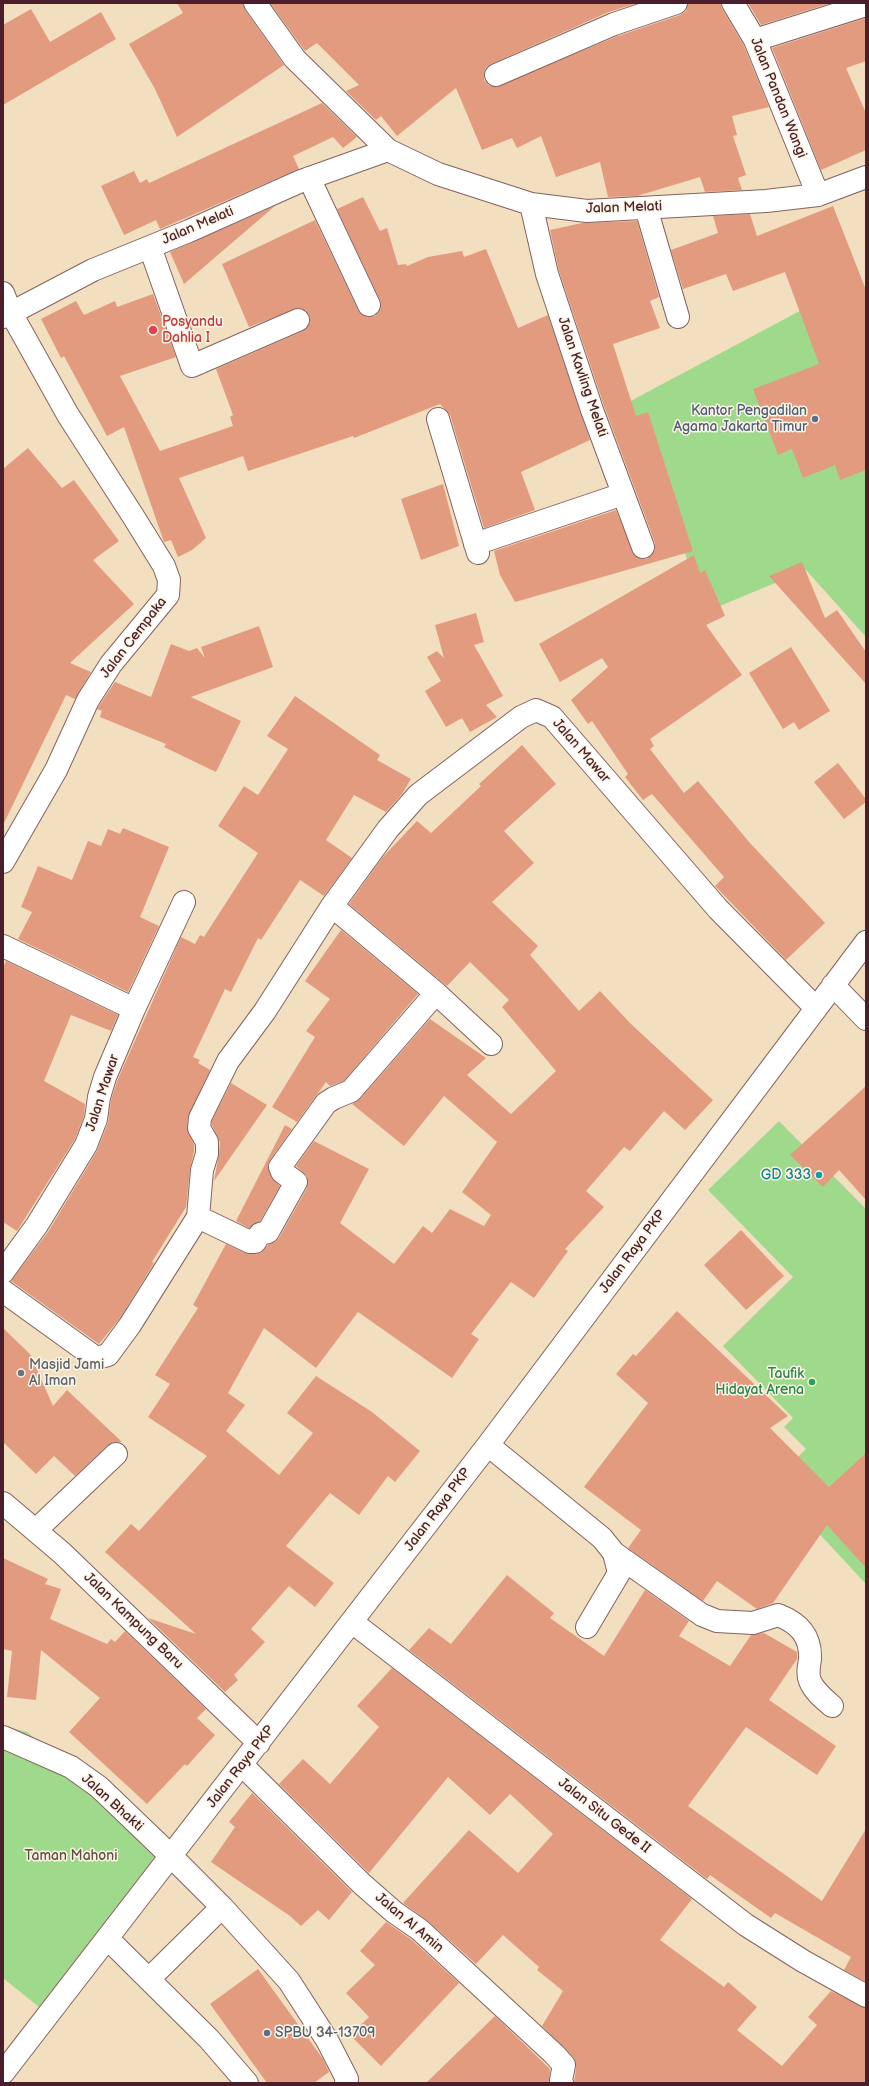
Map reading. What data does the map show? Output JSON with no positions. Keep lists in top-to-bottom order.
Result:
{
  "streets": {
    "street": [
      "Jalan Pandan Wangi",
      "Jalan Melati",
      "Jalan Kavling Melati",
      "Jalan Cempaka",
      "Jalan Mawar",
      "Jalan Raya PKP",
      "Jalan Kampung Baru",
      "Jalan Bhakti",
      "Jalan Situ Gede II",
      "Jalan Al Amin"
    ]
  },
  "crossings": [
    ["Jalan Pandan Wangi", "Jalan Melati"],
    ["Jalan Melati", "Jalan Kavling Melati"],
    ["Jalan Melati", "Jalan Cempaka"],
    ["Jalan Mawar", "Jalan Raya PKP"],
    ["Jalan Raya PKP", "Jalan Kampung Baru"],
    ["Jalan Raya PKP", "Jalan Bhakti"],
    ["Jalan Raya PKP", "Jalan Situ Gede II"],
    ["Jalan Raya PKP", "Jalan Al Amin"]
  ],
  "parks": ["Taman Mahoni"],
  "places": [
    "Posyandu Dahlia I",
    "Kantor Pengadilan Agama Jakarta Timur",
    "GD 333",
    "Masjid Jami Al Iman",
    "Taufik Hidayat Arena",
    "SPBU 34-13709"
  ]
}
